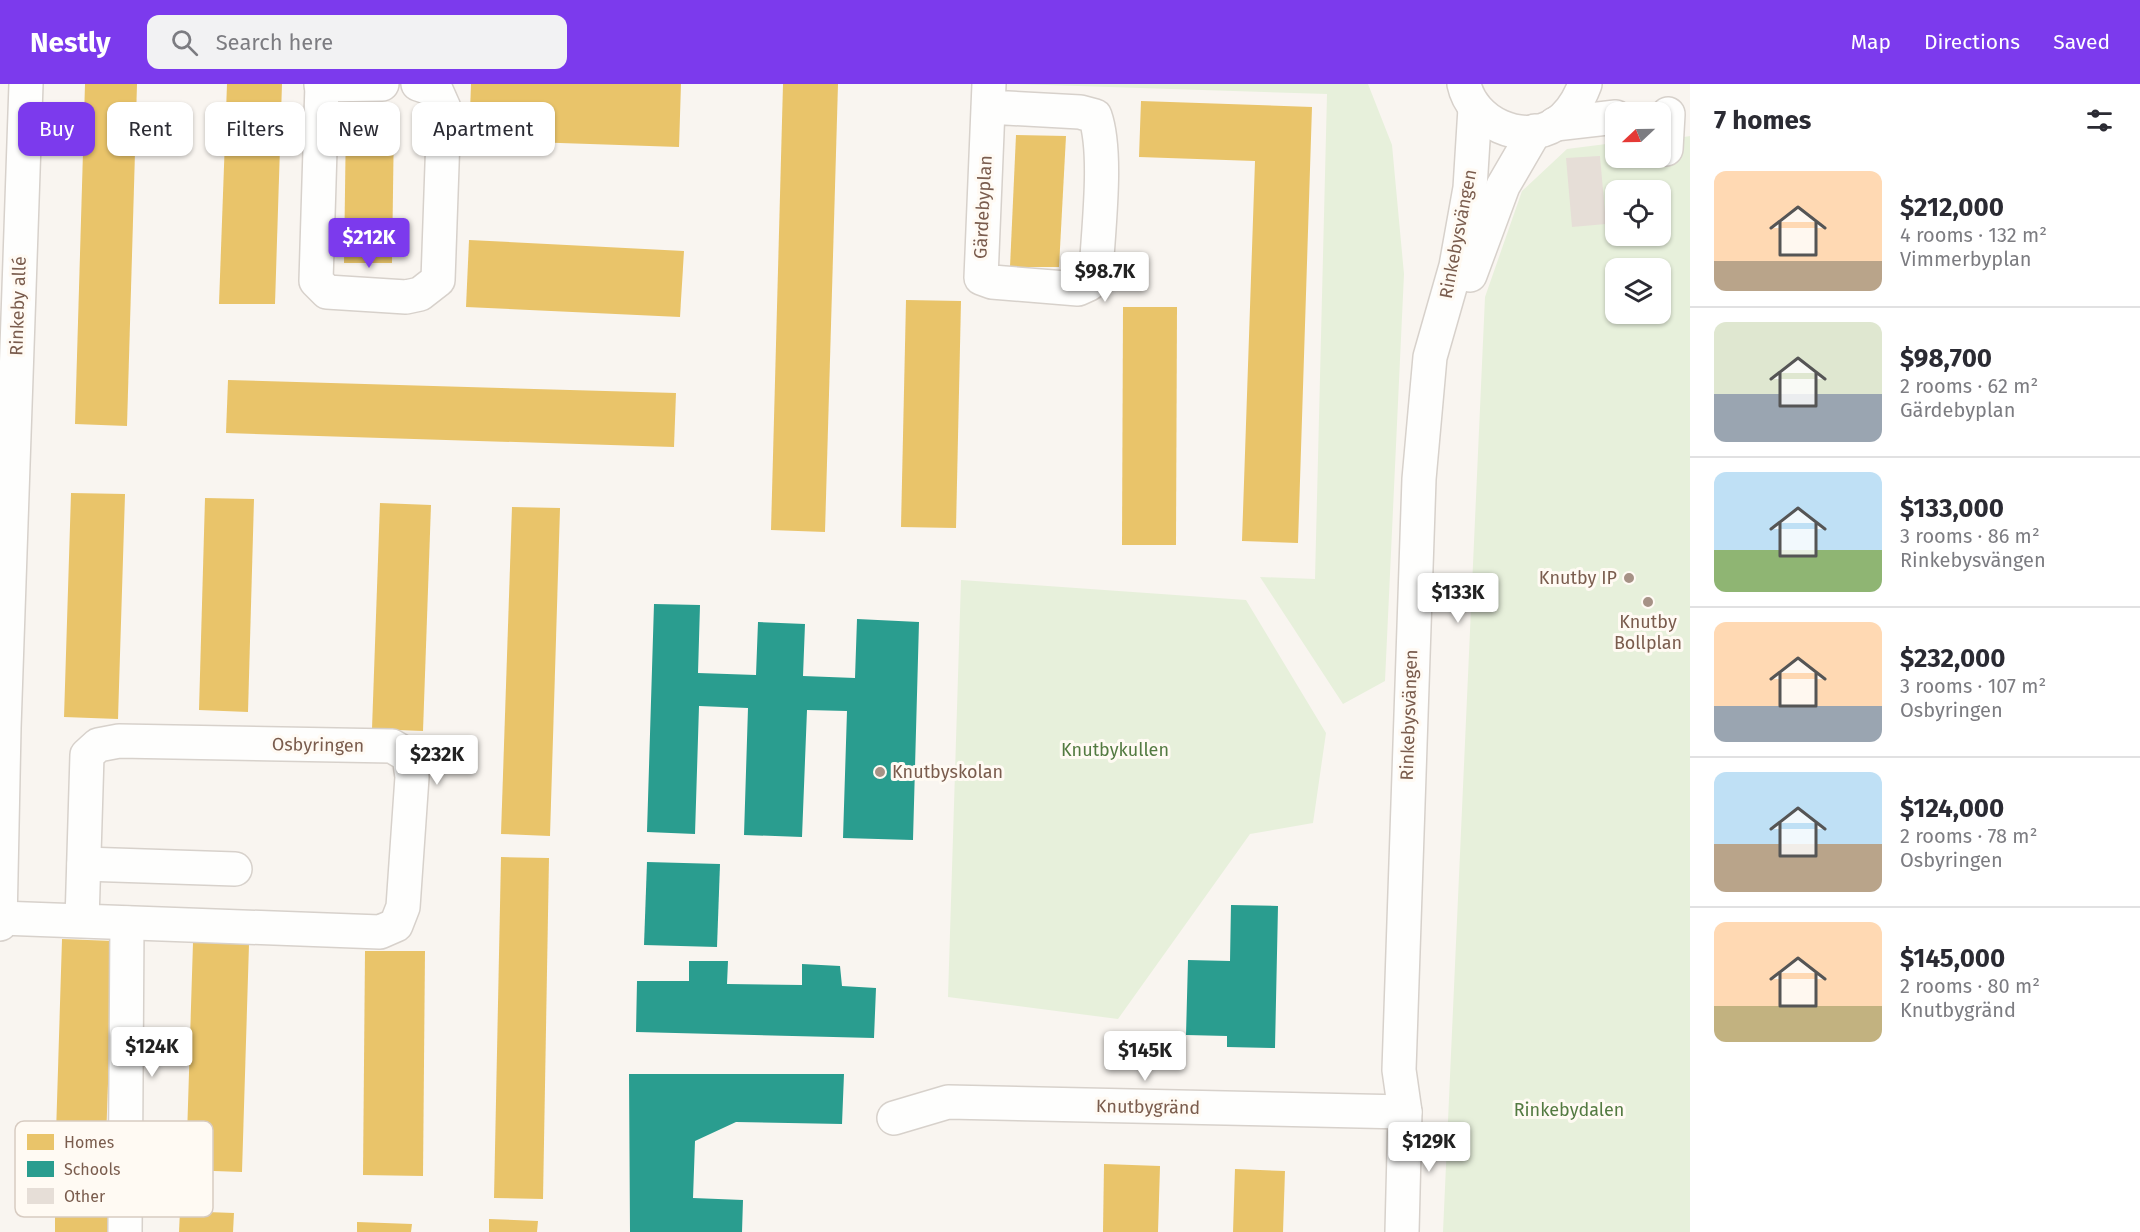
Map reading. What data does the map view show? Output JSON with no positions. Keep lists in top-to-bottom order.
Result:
{
  "streets": {
    "street": [
      "Gärdebyplan",
      "Rinkebysvängen",
      "Rinkeby allé",
      "Osbyringen",
      "Knutbygränd"
    ]
  },
  "crossings": [
    ["Rinkebysvängen", "Knutbygränd"],
    ["Rinkeby allé", "Osbyringen"]
  ],
  "parks": ["Knutbykullen", "Rinkebydalen"],
  "places": ["Knutby IP", "Knutby Bollplan", "Knutbyskolan"],
  "legend": ["Homes", "Schools", "Other"],
  "north": "left",
  "page": {
    "header": "Nestly",
    "search": "Search here",
    "nav": ["Map", "Directions", "Saved"],
    "heading": "7 homes",
    "chip": [
      "Buy",
      "Rent",
      "Filters",
      "New",
      "Apartment"
    ],
    "list": [
      {
        "name": "$212,000",
        "note": "4 rooms · 132 m² · Vimmerbyplan"
      },
      {
        "name": "$98,700",
        "note": "2 rooms · 62 m² · Gärdebyplan"
      },
      {
        "name": "$133,000",
        "note": "3 rooms · 86 m² · Rinkebysvängen"
      },
      {
        "name": "$232,000",
        "note": "3 rooms · 107 m² · Osbyringen"
      },
      {
        "name": "$124,000",
        "note": "2 rooms · 78 m² · Osbyringen"
      },
      {
        "name": "$145,000",
        "note": "2 rooms · 80 m² · Knutbygränd"
      }
    ],
    "price": [
      "$212K",
      "$98.7K",
      "$133K",
      "$232K",
      "$124K",
      "$145K",
      "$129K"
    ]
  }
}
